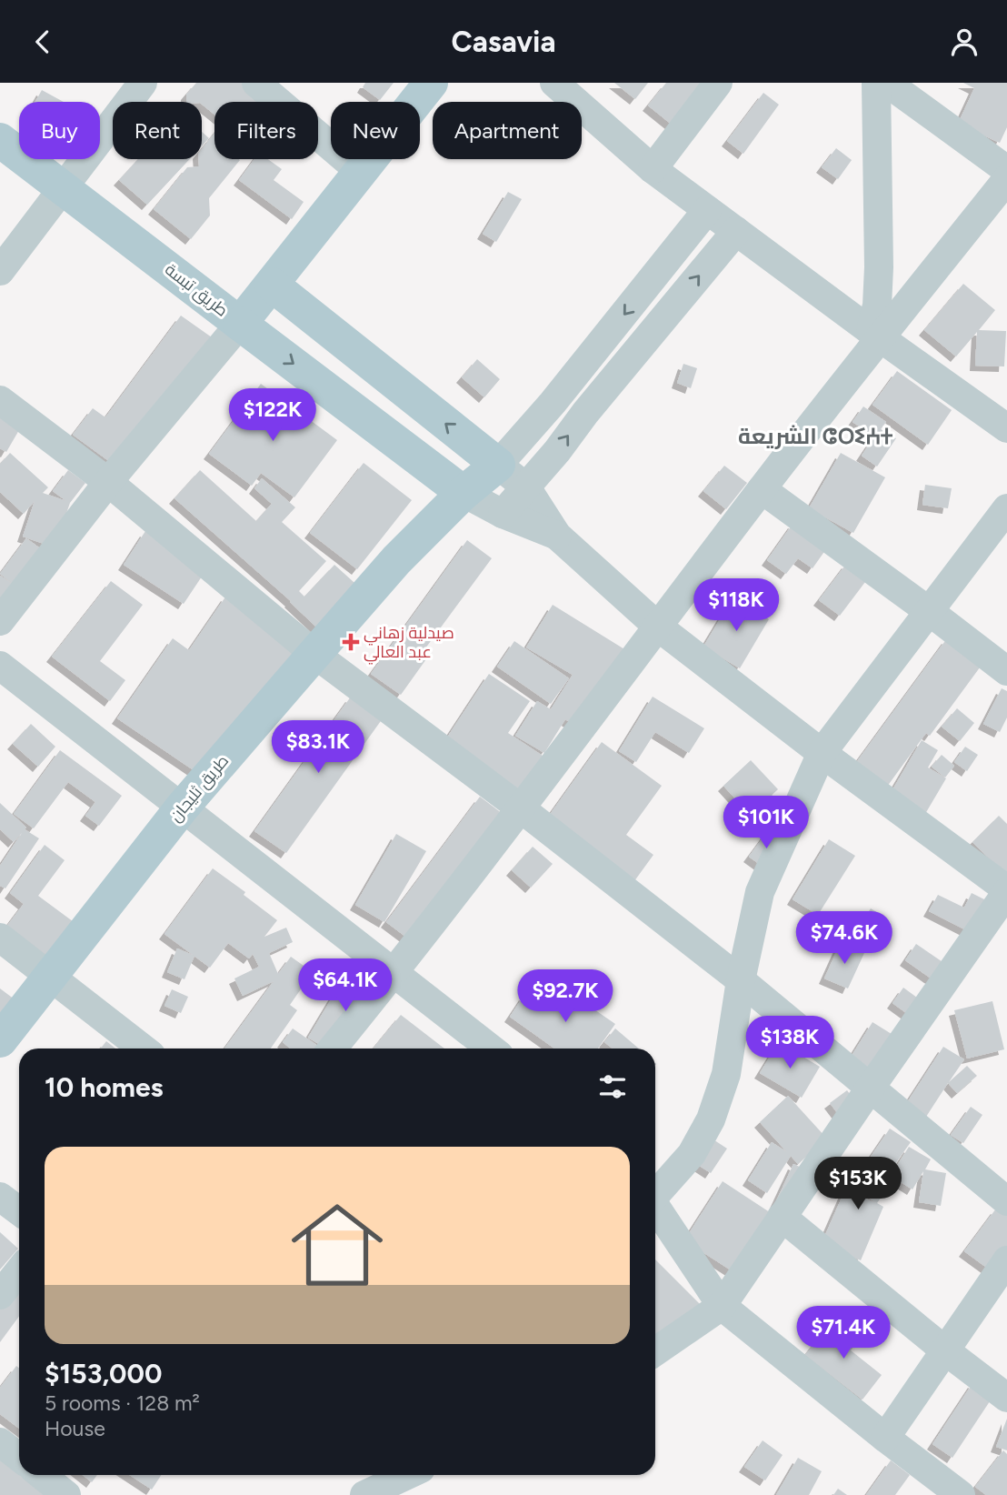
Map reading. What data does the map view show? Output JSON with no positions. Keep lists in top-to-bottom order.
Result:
{
  "streets": {
    "main road": ["طريق تبسة", "طريق ثليجان"]
  },
  "districts": ["الشريعة ⵛⵔⵉⵄⵜ"],
  "places": {
    "health": ["صيدلية زهاني عبد العالي"]
  },
  "page": {
    "header": "Casavia",
    "chip": [
      "Buy",
      "Rent",
      "Filters",
      "New",
      "Apartment"
    ],
    "price": [
      "$122K",
      "$118K",
      "$83.1K",
      "$101K",
      "$74.6K",
      "$64.1K",
      "$92.7K",
      "$138K",
      "$153K",
      "$71.4K"
    ],
    "heading": "10 homes",
    "list": [
      {
        "name": "$153,000",
        "note": "5 rooms · 128 m² · House"
      }
    ]
  }
}
